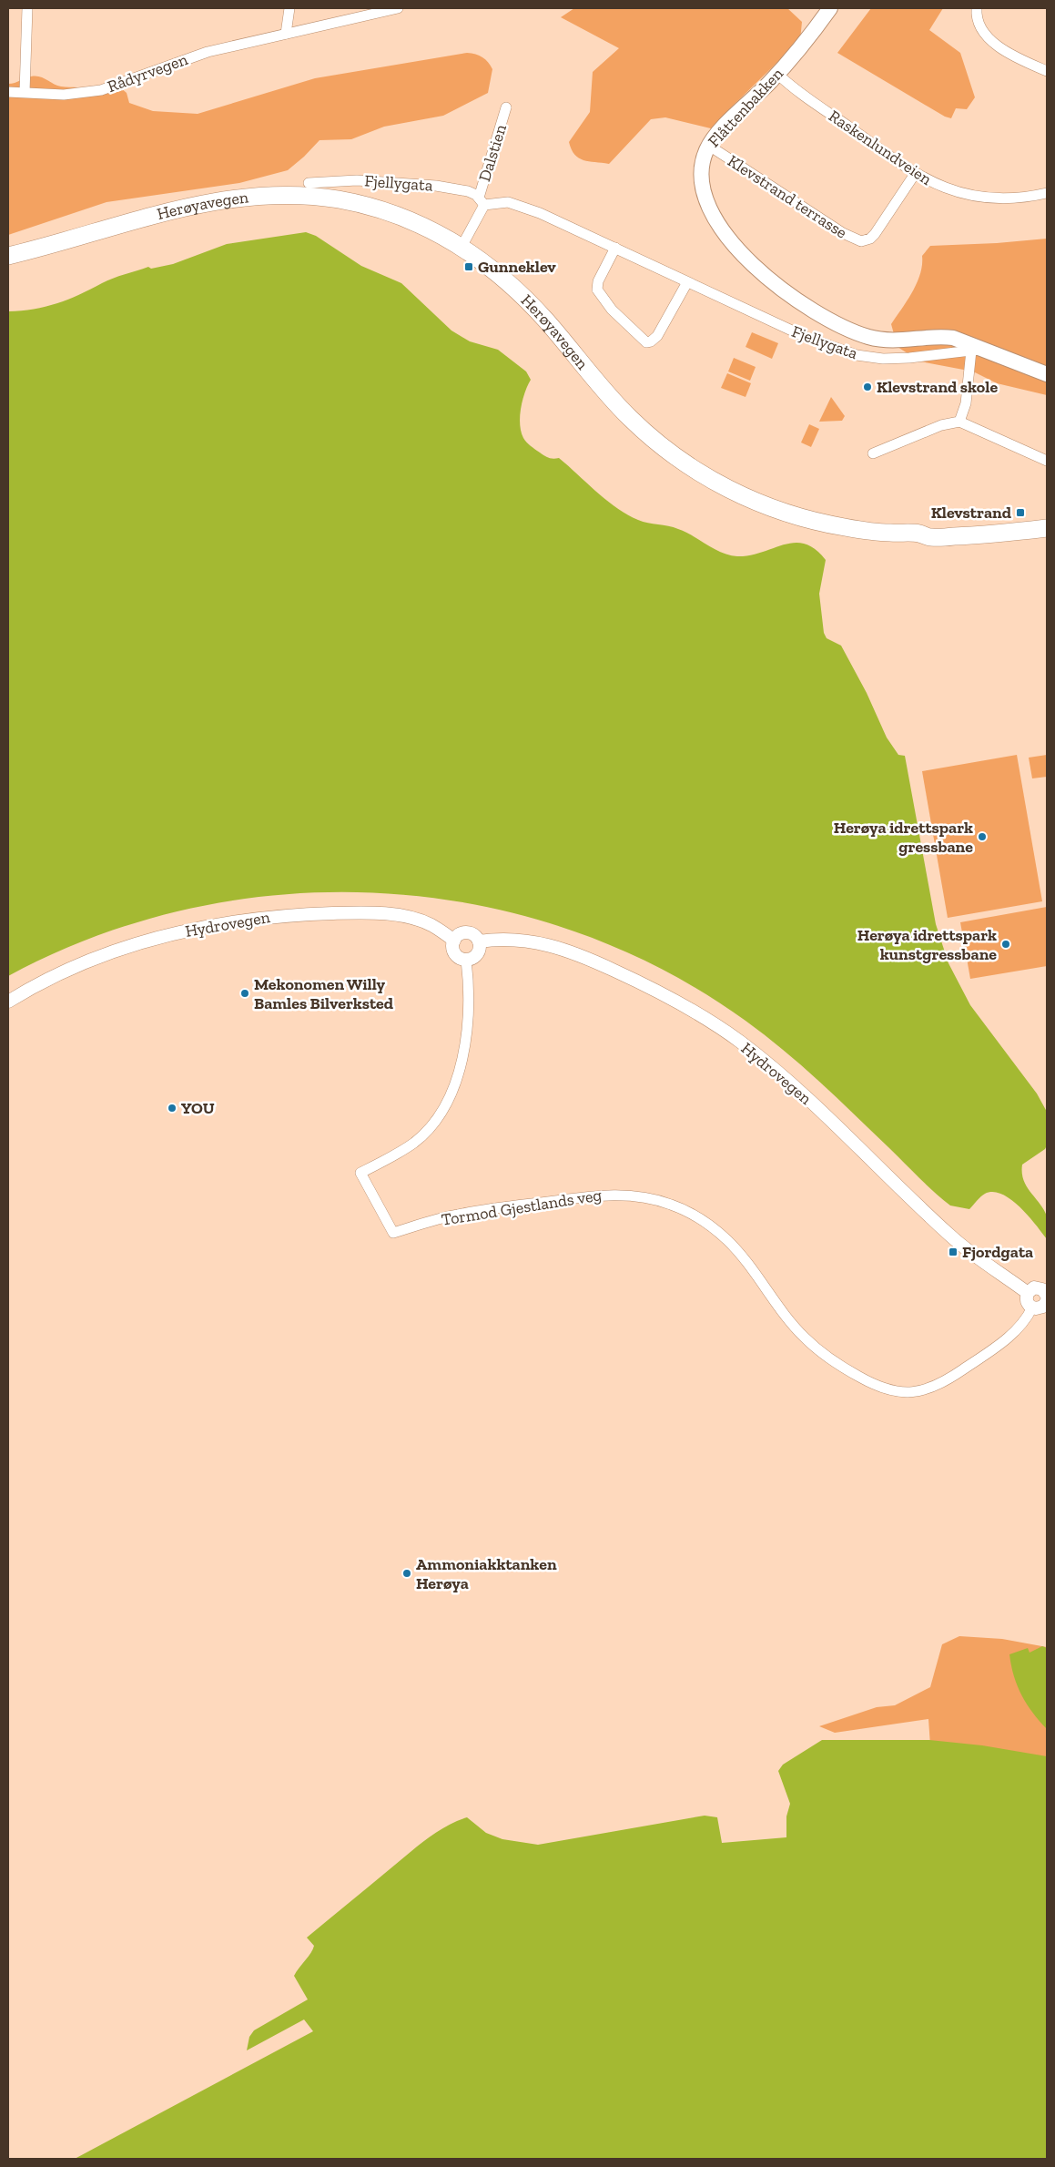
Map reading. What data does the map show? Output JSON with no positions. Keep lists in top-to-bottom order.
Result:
{
  "streets": {
    "highway": ["Herøyavegen"],
    "main road": ["Flåttenbakken"],
    "street": [
      "Rådyrvegen",
      "Raskenlundveien",
      "Dalstien",
      "Fjellygata",
      "Klevstrand terrasse",
      "Hydrovegen",
      "Tormod Gjestlands veg"
    ]
  },
  "crossings": [
    ["Flåttenbakken", "Raskenlundveien"],
    ["Flåttenbakken", "Fjellygata"],
    ["Flåttenbakken", "Klevstrand terrasse"],
    ["Raskenlundveien", "Klevstrand terrasse"],
    ["Dalstien", "Fjellygata"],
    ["Hydrovegen", "Tormod Gjestlands veg"]
  ],
  "places": {
    "transit": ["Gunneklev", "Klevstrand", "Fjordgata"],
    "other": [
      "Klevstrand skole",
      "Herøya idrettspark gressbane",
      "Herøya idrettspark kunstgressbane",
      "Mekonomen Willy Bamles Bilverksted",
      "YOU",
      "Ammoniakktanken Herøya"
    ]
  }
}
